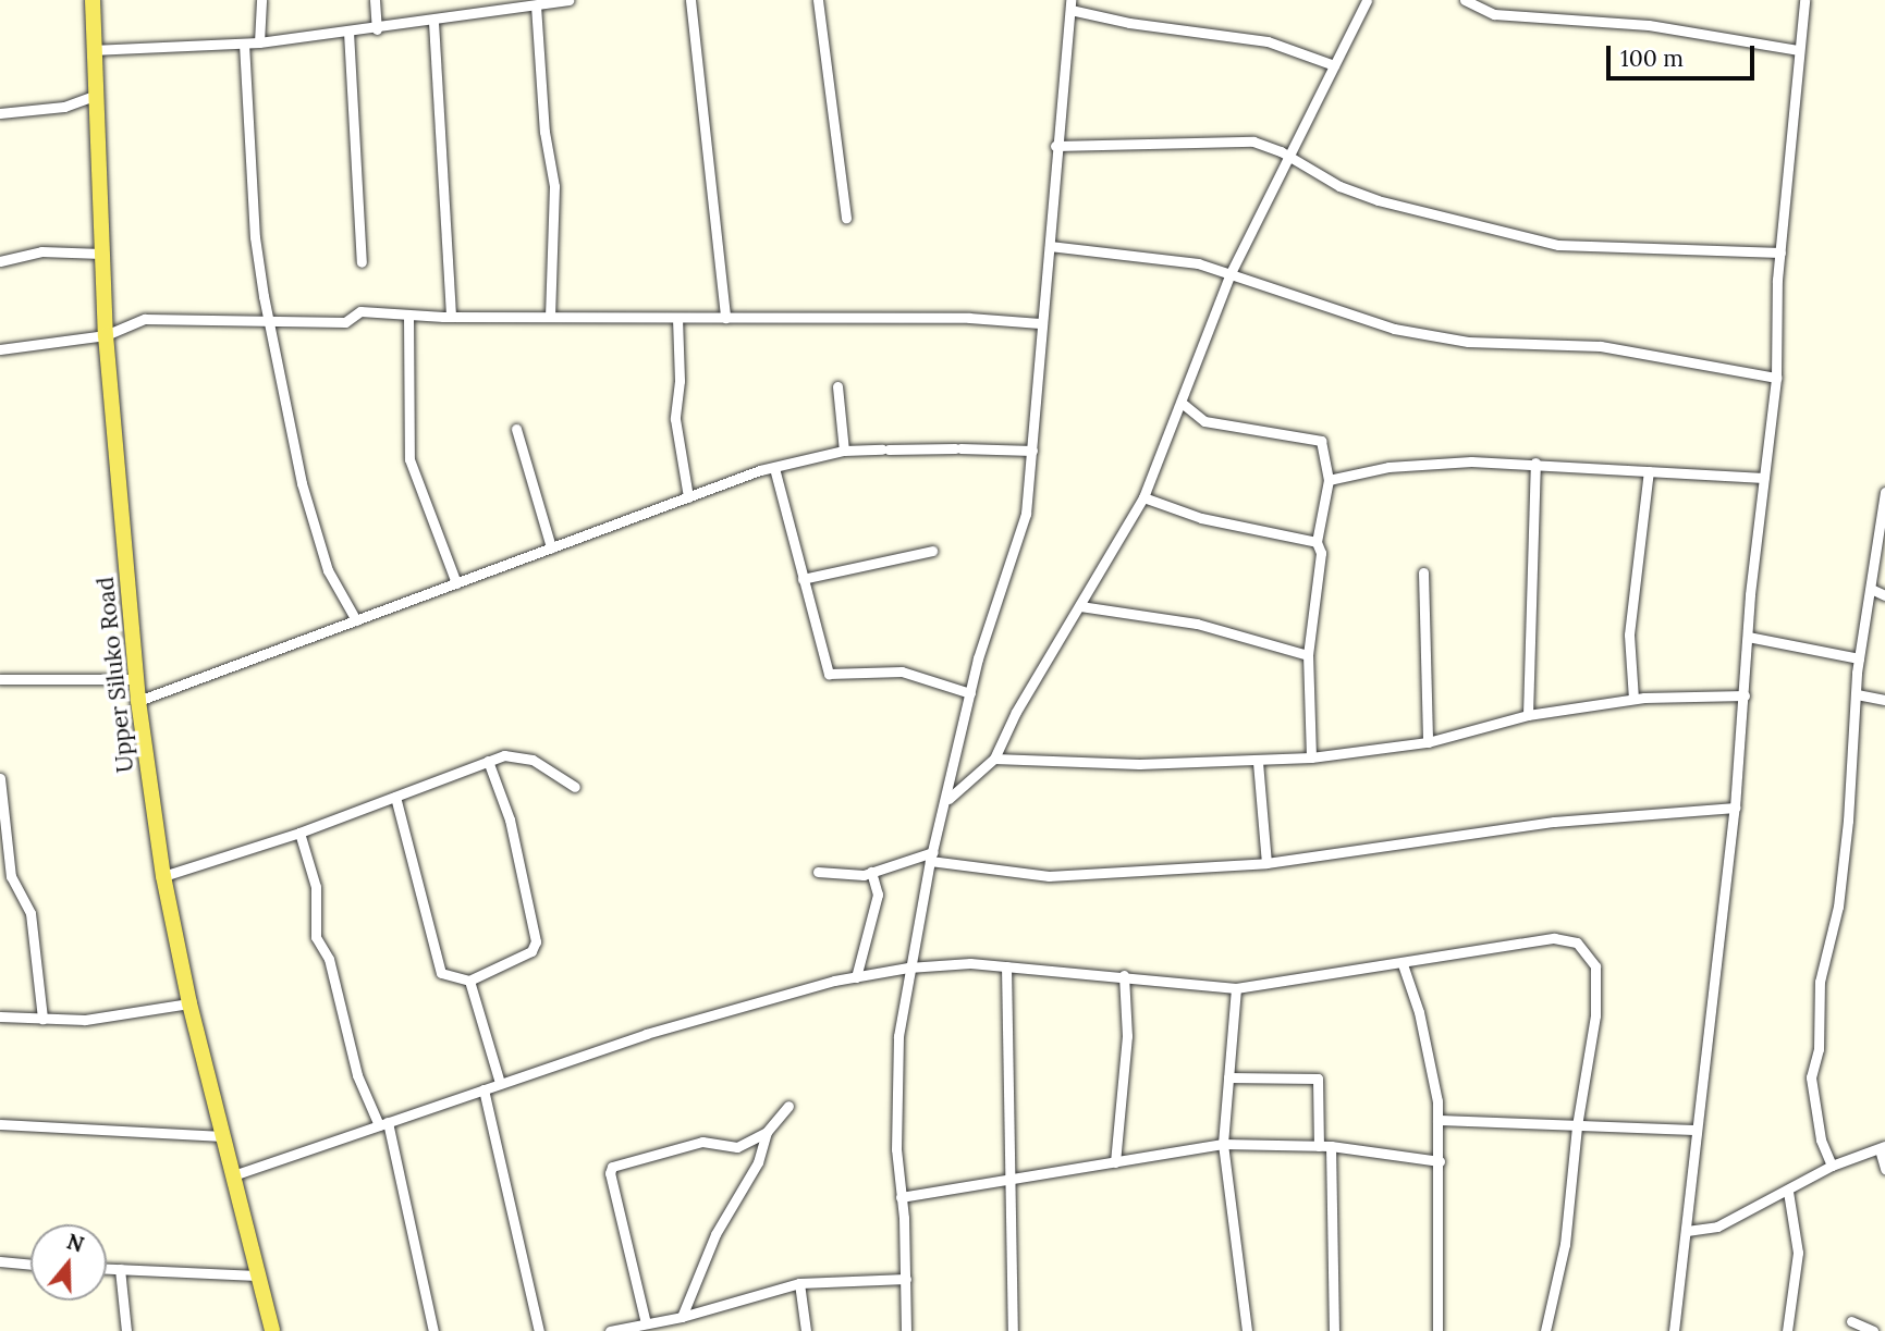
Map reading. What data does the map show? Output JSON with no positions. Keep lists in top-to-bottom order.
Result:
{
  "streets": {
    "main road": ["Upper Siluko Road"]
  },
  "scale_bar": "100 m",
  "north": "top"
}
